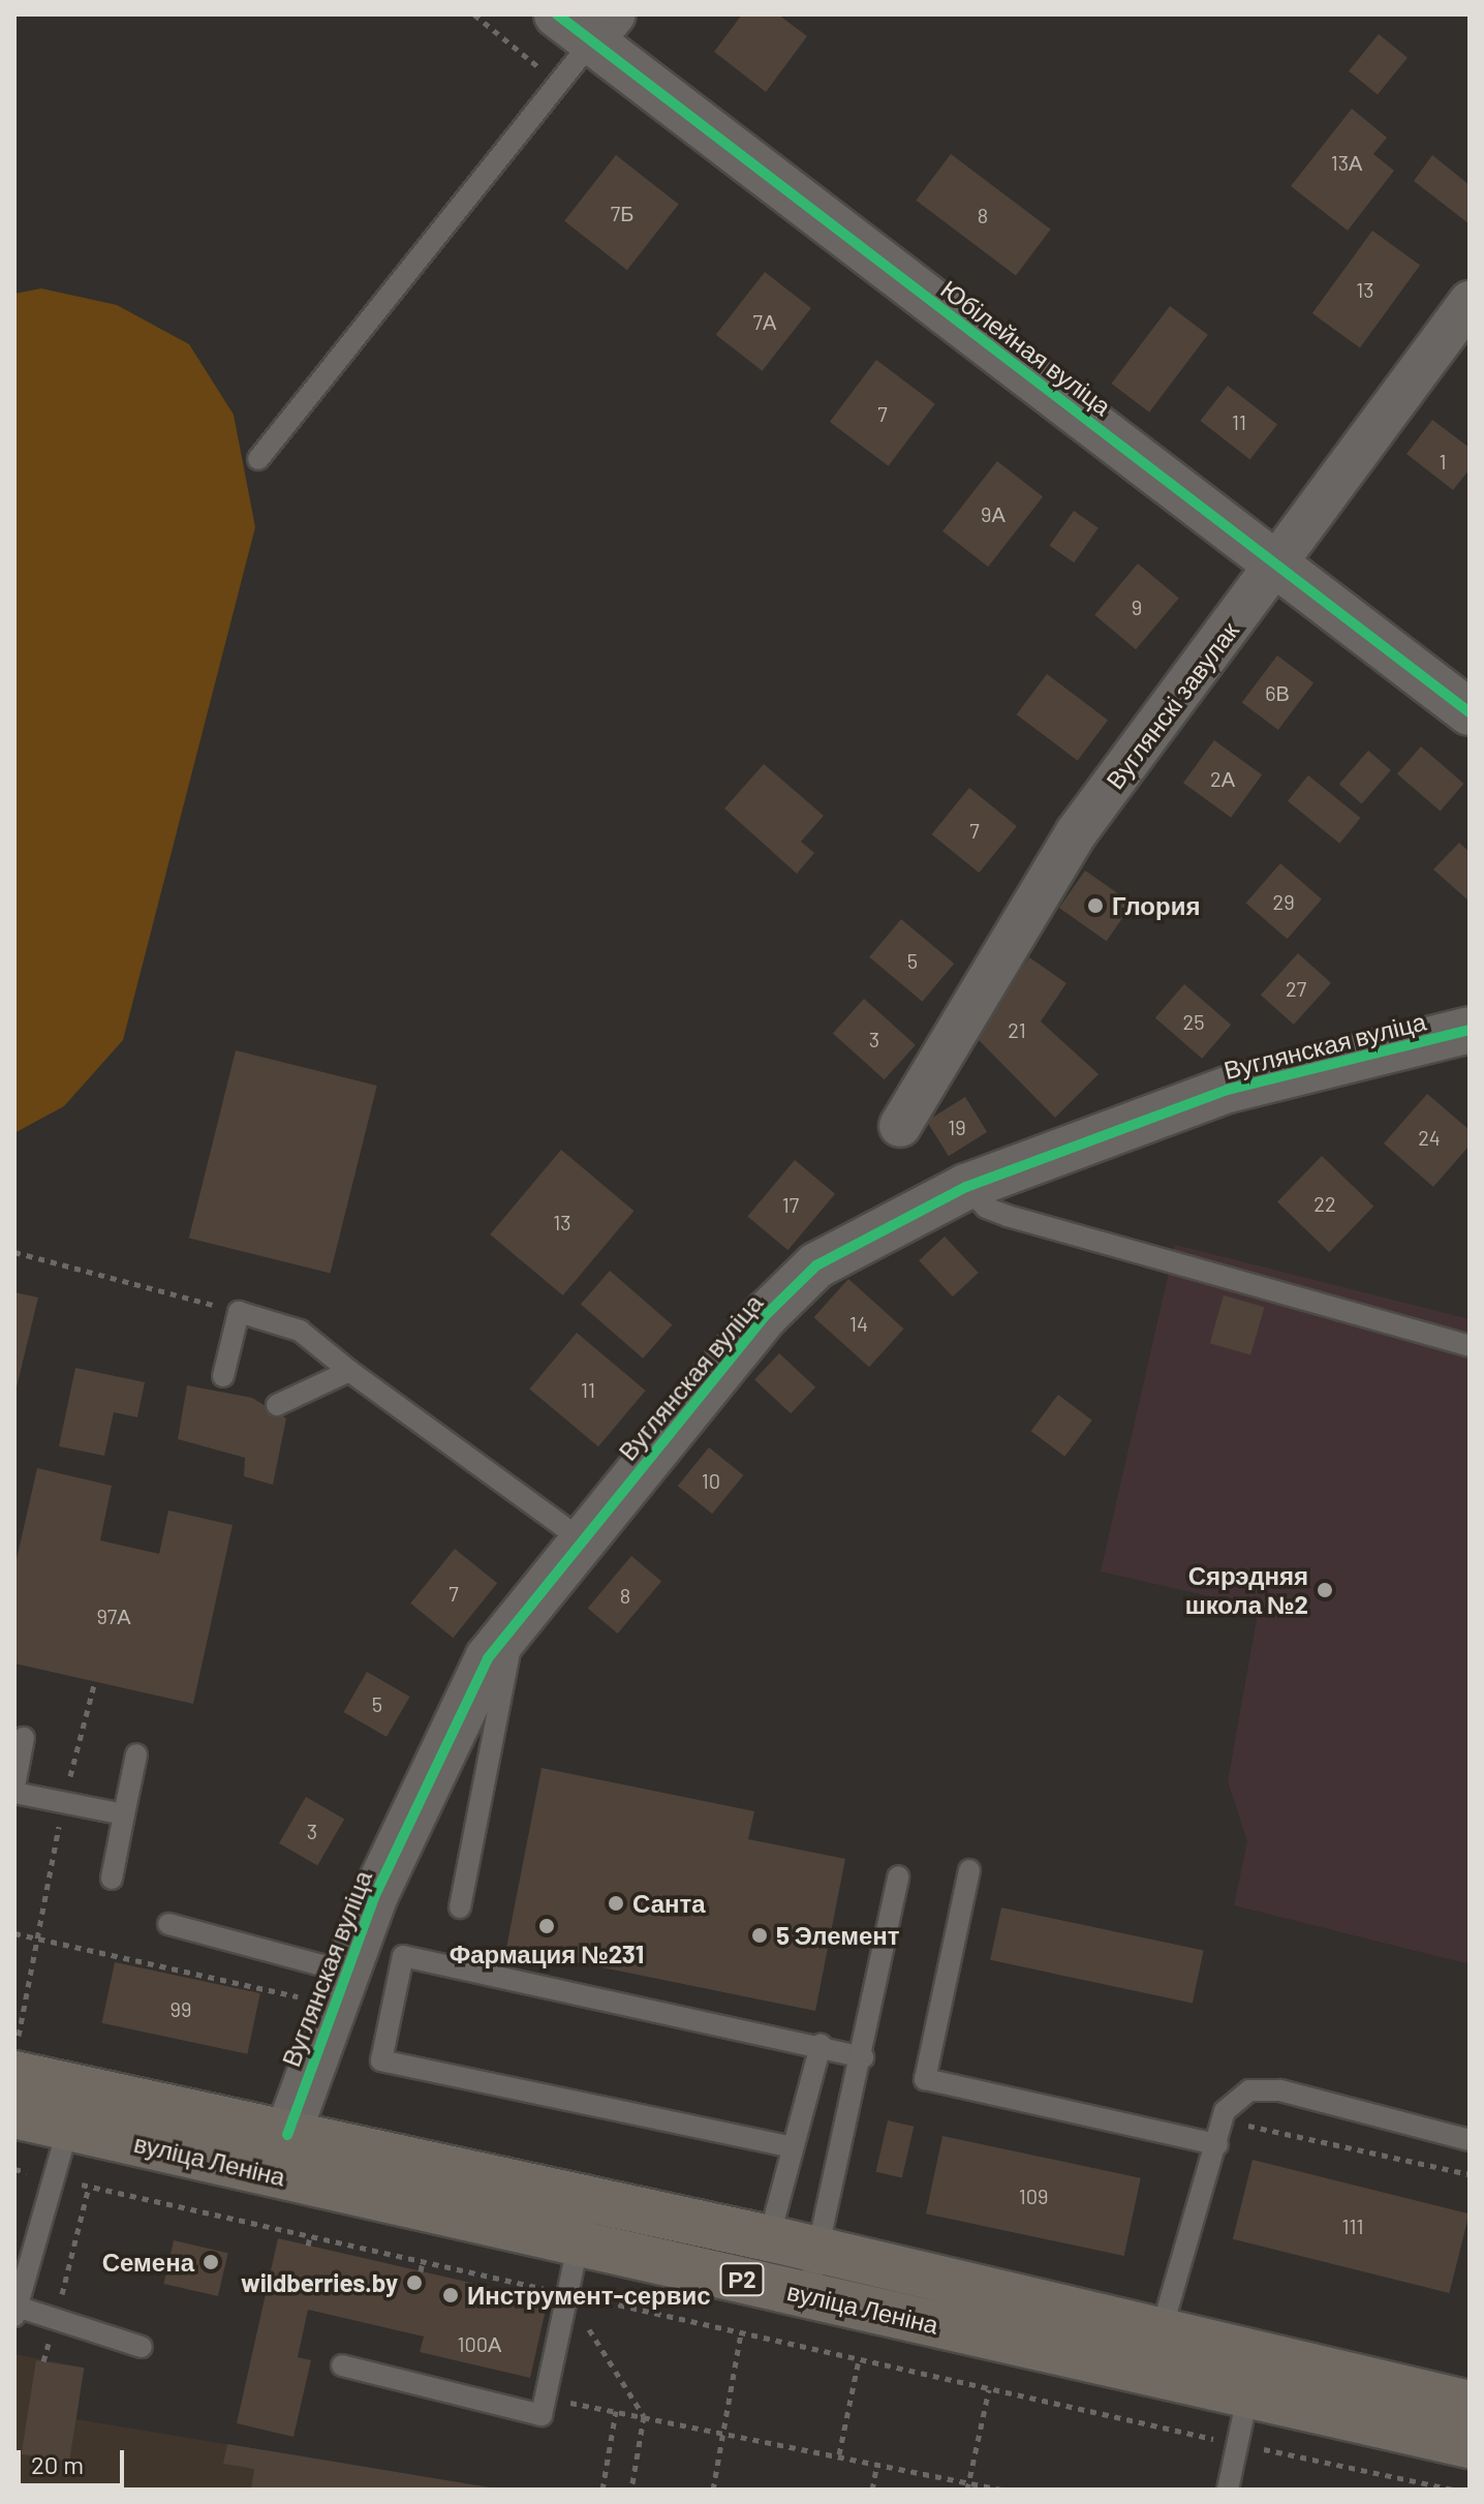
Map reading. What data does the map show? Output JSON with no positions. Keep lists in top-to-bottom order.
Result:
{
  "streets": {
    "main road": ["вуліца Леніна", "Р2"],
    "street": ["Юбілейная вуліца", "Вуглянскі завулак", "Вуглянская вуліца"]
  },
  "crossings": [
    ["Юбілейная вуліца", "Вуглянскі завулак"],
    ["Вуглянская вуліца", "вуліца Леніна"]
  ],
  "places": [
    "Глория",
    "Сярэдняя школа №2",
    "Санта",
    "Фармация №231",
    "5 Элемент",
    "Семена",
    "wildberries.by",
    "Инструмент-сервис"
  ],
  "house_numbers": [
    "13А",
    "7Б",
    "8",
    "13",
    "7А",
    "7",
    "11",
    "1",
    "9А",
    "9",
    "6В",
    "2А",
    "7",
    "29",
    "5",
    "27",
    "25",
    "21",
    "3",
    "19",
    "24",
    "22",
    "17",
    "13",
    "14",
    "11",
    "10",
    "7",
    "8",
    "97А",
    "5",
    "3",
    "99",
    "109",
    "111",
    "100А"
  ],
  "scale_bar": "20 m"
}
